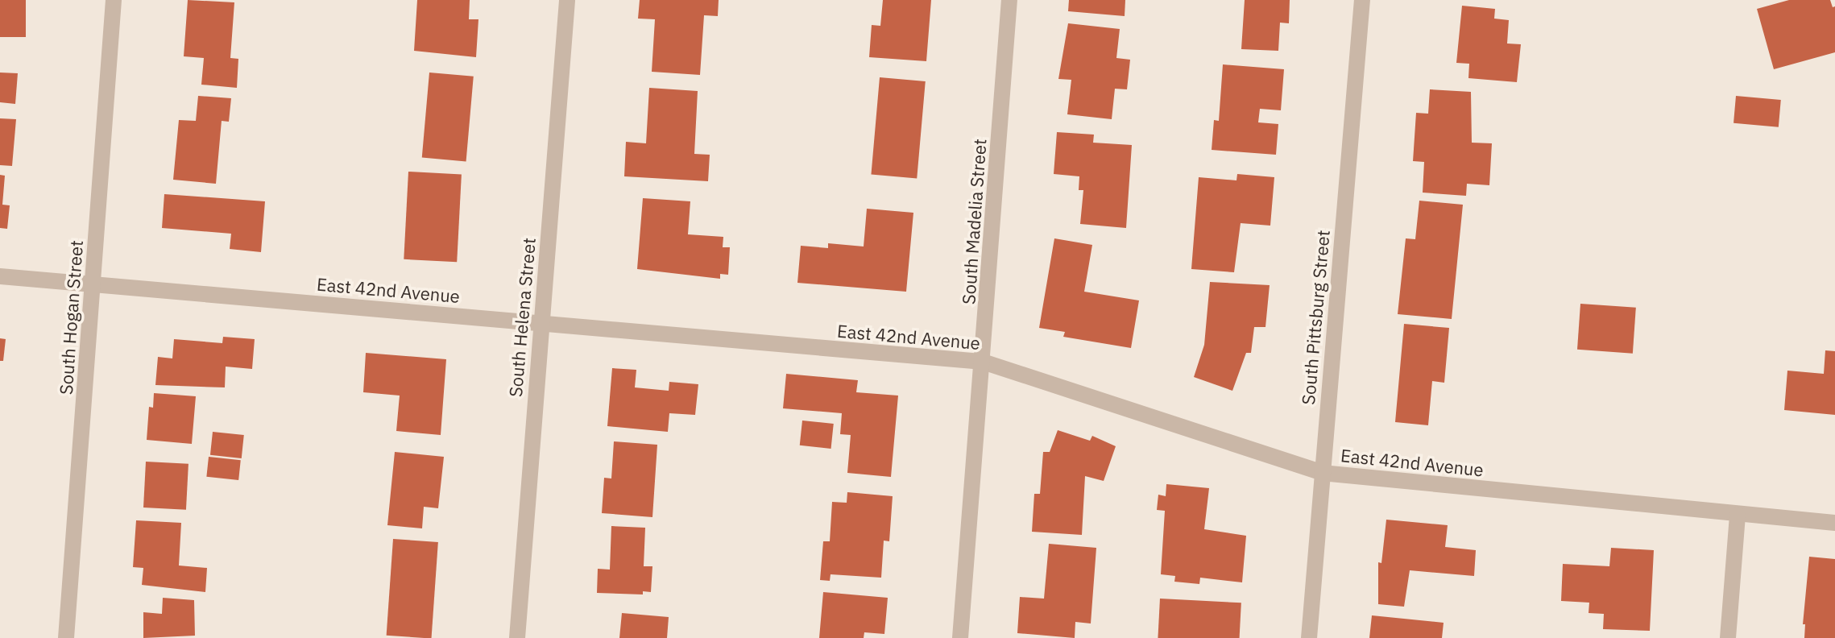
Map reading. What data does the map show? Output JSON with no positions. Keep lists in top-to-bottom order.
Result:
{
  "streets": {
    "street": [
      "South Madelia Street",
      "East 42nd Avenue",
      "South Hogan Street",
      "South Helena Street",
      "South Pittsburg Street"
    ]
  },
  "crossings": [
    ["South Madelia Street", "East 42nd Avenue"],
    ["East 42nd Avenue", "South Hogan Street"],
    ["East 42nd Avenue", "South Helena Street"],
    ["East 42nd Avenue", "South Pittsburg Street"]
  ]
}
